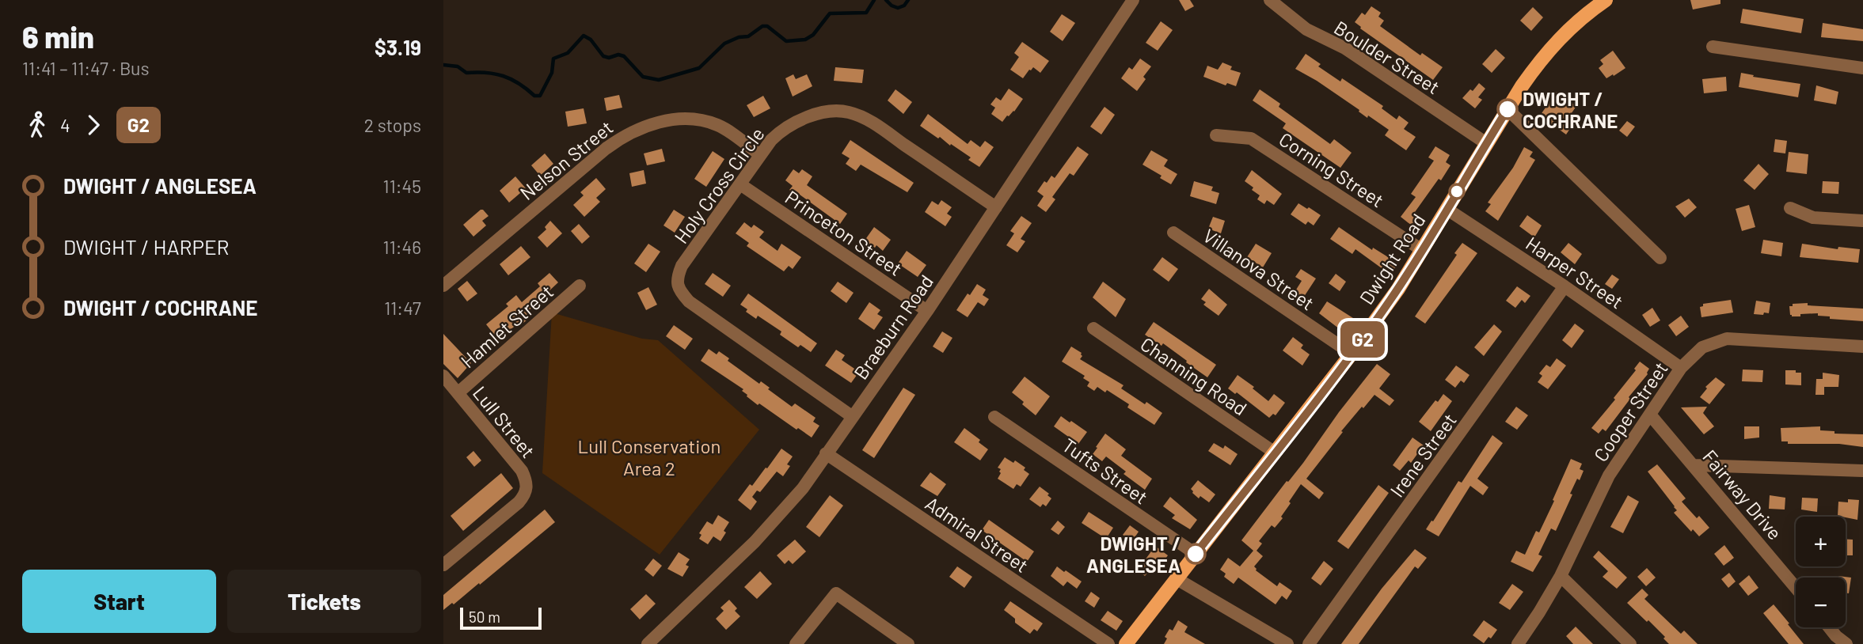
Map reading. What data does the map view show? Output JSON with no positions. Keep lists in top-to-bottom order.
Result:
{
  "streets": {
    "main road": ["Dwight Road"],
    "street": [
      "Boulder Street",
      "Nelson Street",
      "Corning Street",
      "Holy Cross Circle",
      "Princeton Street",
      "Villanova Street",
      "Harper Street",
      "Hamlet Street",
      "Braeburn Road",
      "Channing Road",
      "Cooper Street",
      "Lull Street",
      "Irene Street",
      "Tufts Street",
      "Fairway Drive",
      "Admiral Street"
    ]
  },
  "crossings": [
    ["Boulder Street", "Dwight Road"],
    ["Nelson Street", "Holy Cross Circle"],
    ["Corning Street", "Dwight Road"],
    ["Holy Cross Circle", "Princeton Street"],
    ["Holy Cross Circle", "Braeburn Road"],
    ["Princeton Street", "Braeburn Road"],
    ["Dwight Road", "Villanova Street"],
    ["Dwight Road", "Harper Street"],
    ["Dwight Road", "Channing Road"],
    ["Dwight Road", "Tufts Street"],
    ["Harper Street", "Cooper Street"],
    ["Harper Street", "Irene Street"],
    ["Hamlet Street", "Lull Street"],
    ["Braeburn Road", "Admiral Street"],
    ["Cooper Street", "Fairway Drive"]
  ],
  "parks": ["Lull Conservation Area 2"],
  "places": ["DWIGHT / COCHRANE", "DWIGHT / ANGLESEA"],
  "lines": ["bus line G2"],
  "scale_bar": "50 m",
  "page": {
    "heading": ["6 min", "11:41 – 11:47 · Bus", "$3.19"],
    "on_map": "G2",
    "legs": ["4", "G2", "2 stops"],
    "list": [
      {
        "name": "DWIGHT / ANGLESEA",
        "value": "11:45"
      },
      {
        "name": "DWIGHT / HARPER",
        "value": "11:46"
      },
      {
        "name": "DWIGHT / COCHRANE",
        "value": "11:47"
      }
    ],
    "map_buttons": ["+", "−"],
    "buttons": ["Start", "Tickets"],
    "scale": "50 m"
  }
}
